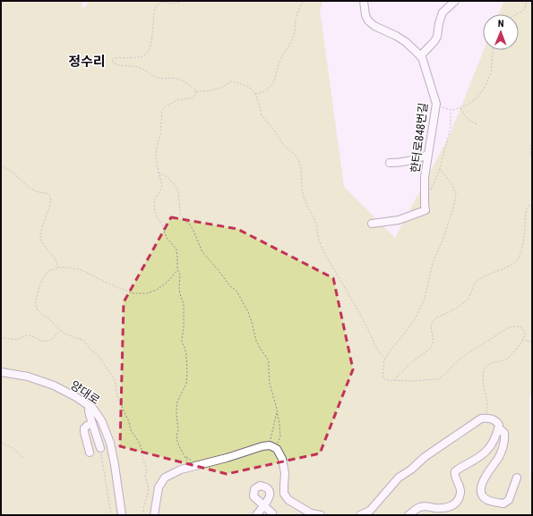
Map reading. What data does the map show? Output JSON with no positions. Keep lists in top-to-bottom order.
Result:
{
  "streets": {
    "street": ["한터로848번길", "양대로"]
  },
  "districts": ["정수리"],
  "north": "top"
}
